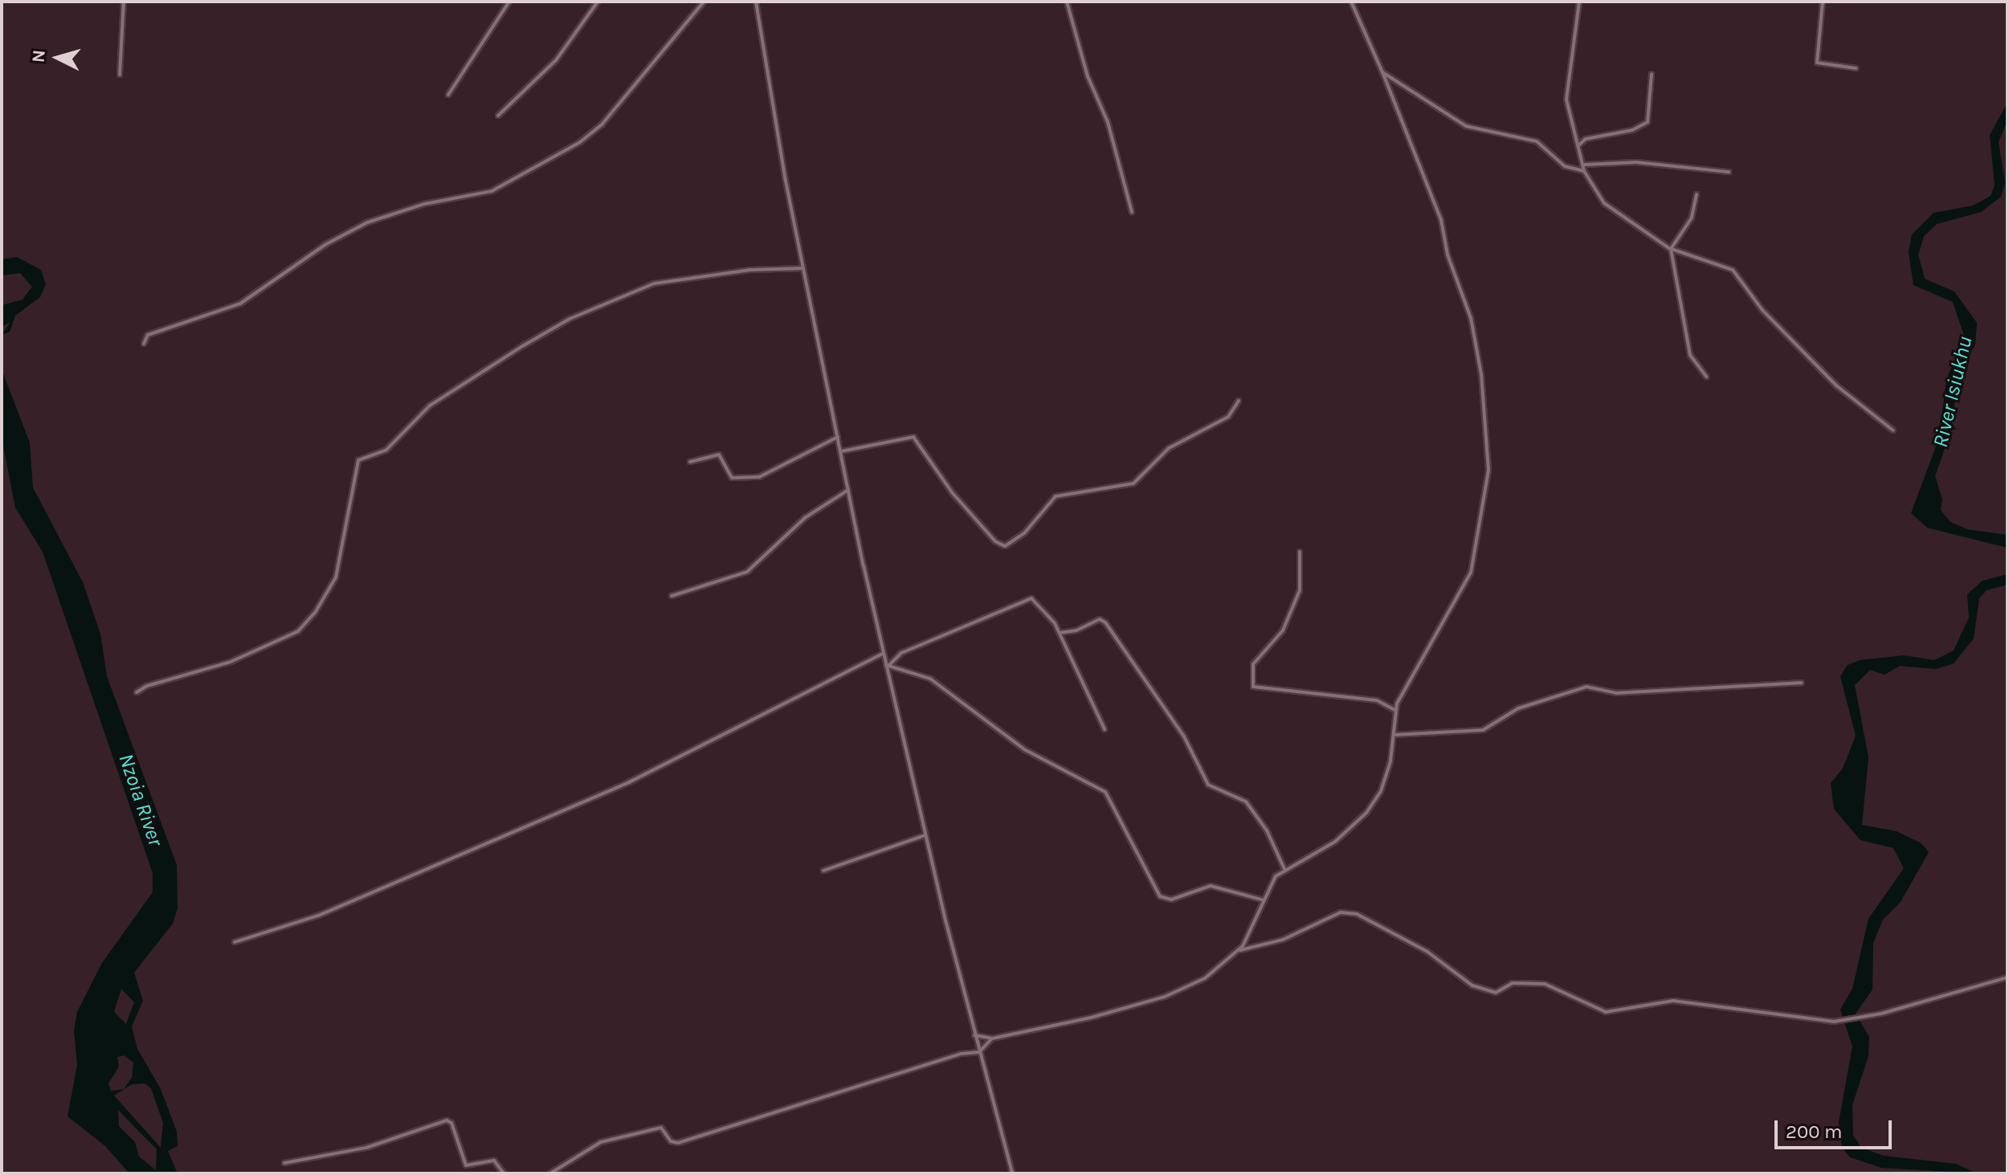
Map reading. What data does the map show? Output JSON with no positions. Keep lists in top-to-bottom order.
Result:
{
  "water": ["River Isiukhu", "Nzoia River"],
  "scale_bar": "200 m",
  "north": "left"
}
